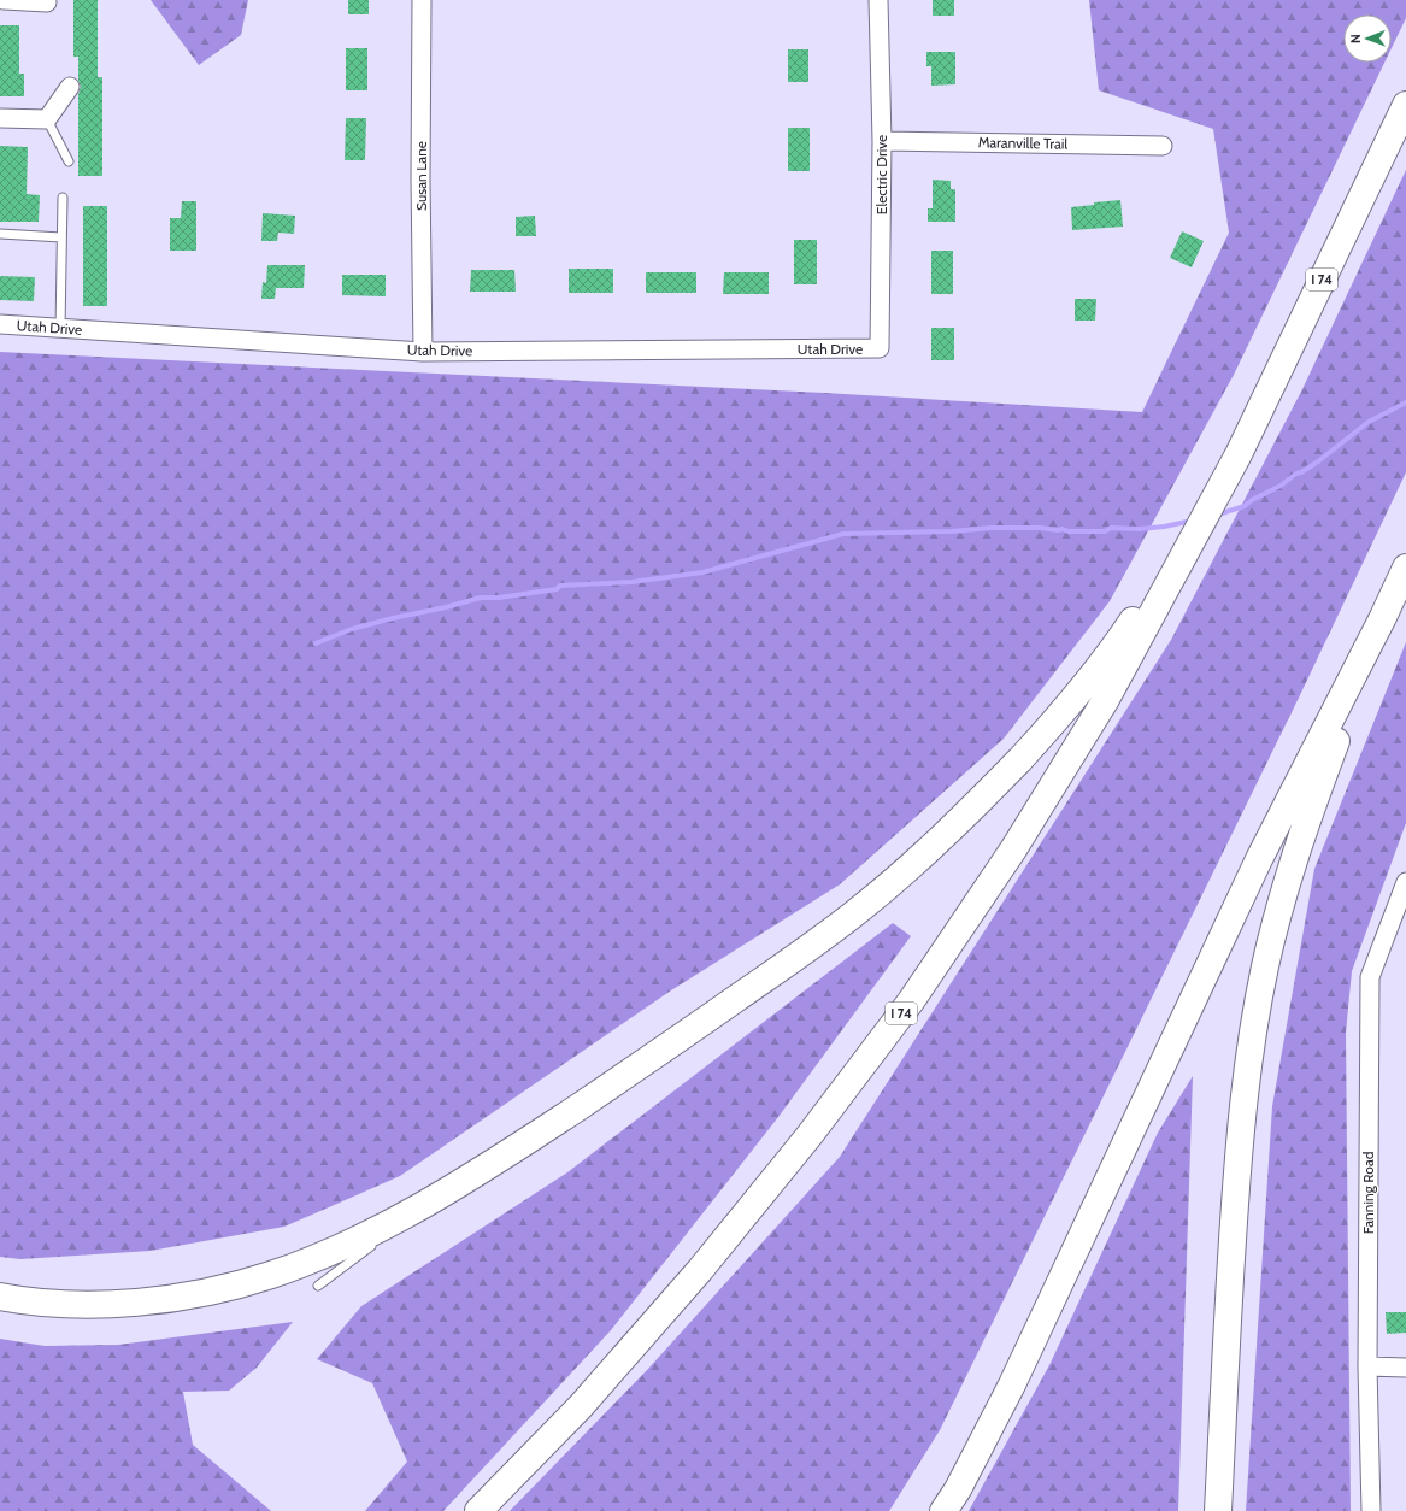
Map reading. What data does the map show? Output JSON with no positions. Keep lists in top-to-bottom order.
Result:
{
  "streets": {
    "highway": ["I 74"],
    "street": [
      "Maranville Trail",
      "Electric Drive",
      "Susan Lane",
      "Utah Drive",
      "Fanning Road"
    ]
  },
  "crossings": [
    ["Maranville Trail", "Electric Drive"],
    ["Electric Drive", "Utah Drive"],
    ["Susan Lane", "Utah Drive"]
  ],
  "north": "left"
}
